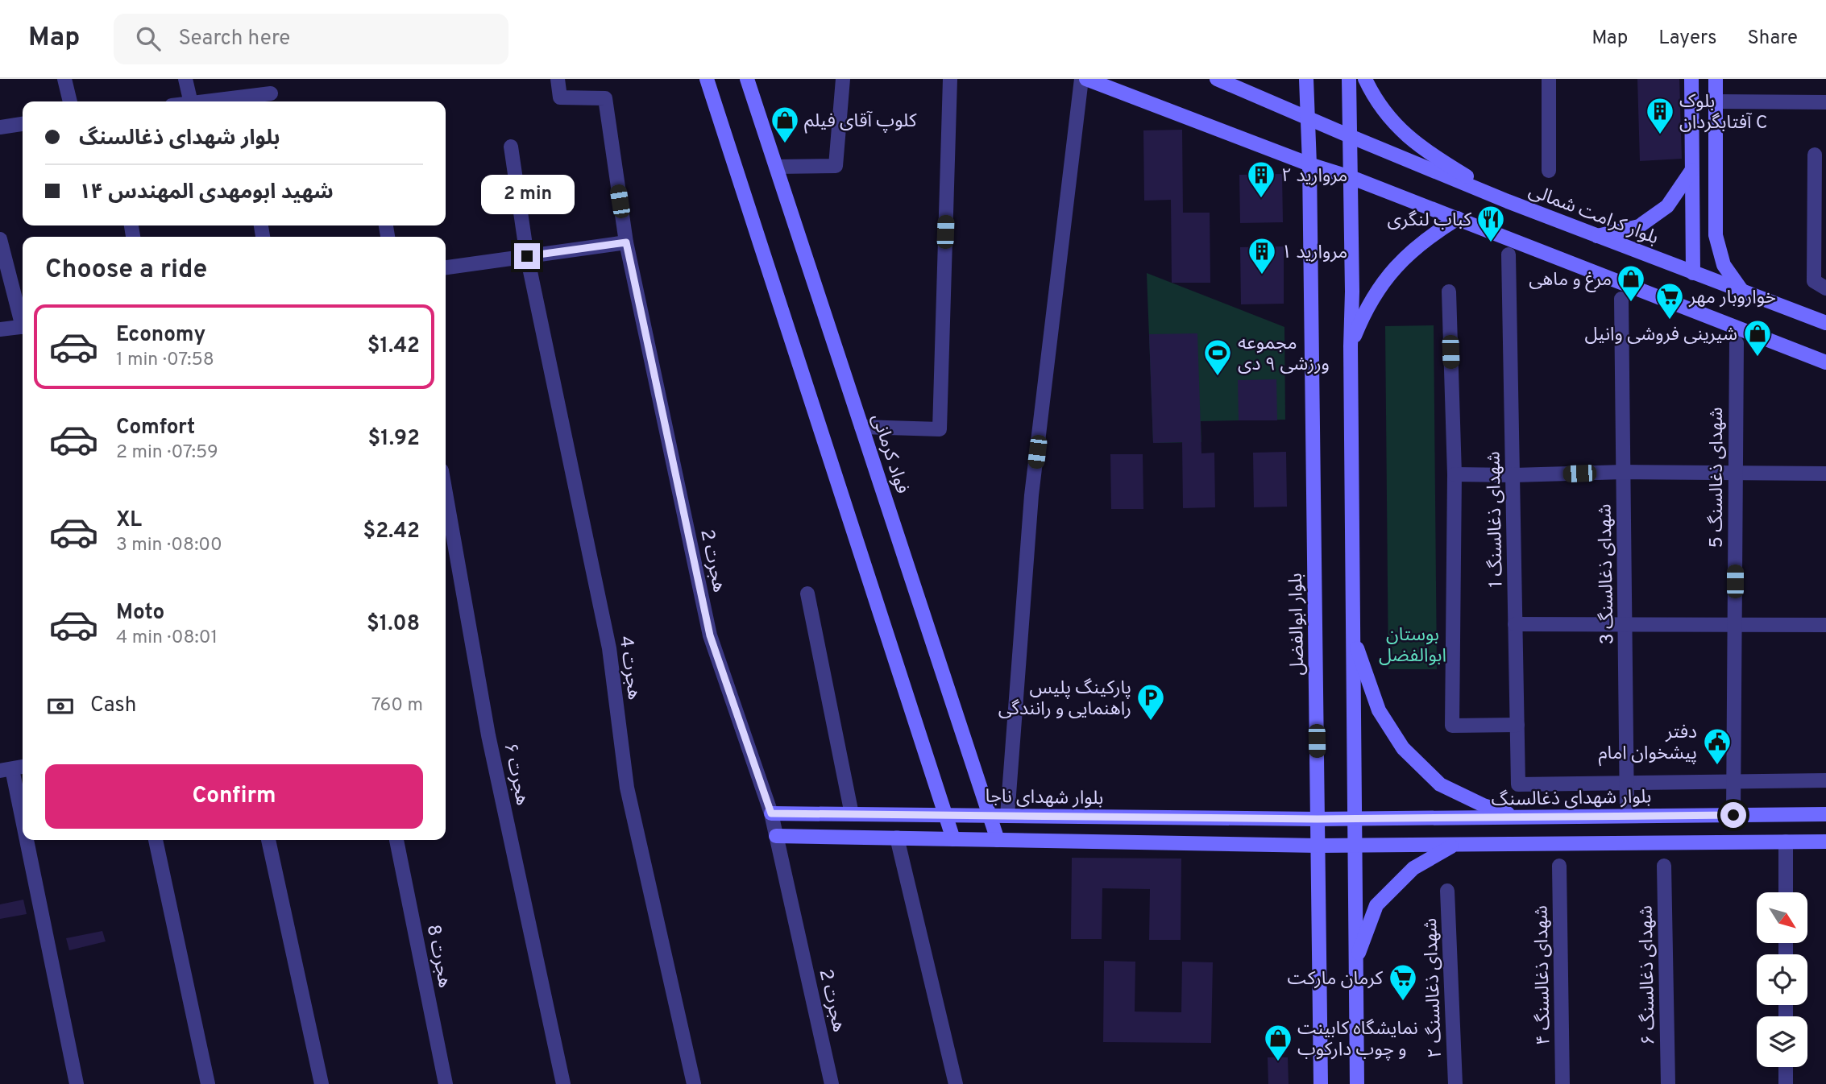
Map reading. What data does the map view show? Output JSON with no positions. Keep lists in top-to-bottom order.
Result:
{
  "streets": {
    "street": [
      "بلوار کرامت شمالی",
      "فواد کرمانی",
      "شهدای ذغالسنگ 5",
      "شهدای ذغالسنگ 1",
      "هجرت 2",
      "شهدای ذغالسنگ 3",
      "بلوار ابوالفضل",
      "هجرت 4",
      "هجرت ۶",
      "بلوار شهدای ناجا",
      "بلوار شهدای ذغالسنگ",
      "هجرت 8",
      "شهدای ذغالسنگ ۴",
      "شهدای ذغالسنگ ۶",
      "شهدای ذغالسنگ ۲"
    ]
  },
  "crossings": [
    ["بلوار کرامت شمالی", "بلوار ابوالفضل"],
    ["فواد کرمانی", "بلوار شهدای ناجا"],
    ["شهدای ذغالسنگ 5", "بلوار شهدای ذغالسنگ"],
    ["شهدای ذغالسنگ 1", "شهدای ذغالسنگ 3"],
    ["هجرت 2", "بلوار شهدای ناجا"],
    ["شهدای ذغالسنگ 3", "بلوار شهدای ذغالسنگ"],
    ["بلوار ابوالفضل", "بلوار شهدای ناجا"],
    ["بلوار ابوالفضل", "بلوار شهدای ذغالسنگ"],
    ["بلوار شهدای ناجا", "بلوار شهدای ذغالسنگ"]
  ],
  "parks": ["بوستان ابوالفضل"],
  "places": {
    "building": ["بلوک آفتابگردان C", "مروارید ۲", "مروارید ۱"],
    "shop": [
      "کلوپ آقای فیلم",
      "مرغ و ماهی",
      "شیرینی فروشی وانیل",
      "نمایشگاه کابینت و چوب دارکوب"
    ],
    "restaurant": ["کباب لنگری"],
    "supermarket": ["خواروبار مهر", "کرمان مارکت"],
    "sports": ["مجموعه ورزشی ۹ دی"],
    "parking": ["پارکینگ پلیس راهنمایی و رانندگی"],
    "public building": ["دفتر پیشخوان امام"]
  },
  "north": "bottom right",
  "page": {
    "header": "Map",
    "search": "Search here",
    "nav": ["Map", "Layers", "Share"],
    "banner": ["بلوار شهدای ذغالسنگ", "شهید ابومهدی المهندس ۱۴"],
    "bubble": "2 min",
    "heading": "Choose a ride",
    "list": [
      {
        "name": "Economy",
        "note": "1 min · 07:58",
        "value": "$1.42"
      },
      {
        "name": "Comfort",
        "note": "2 min · 07:59",
        "value": "$1.92"
      },
      {
        "name": "XL",
        "note": "3 min · 08:00",
        "value": "$2.42"
      },
      {
        "name": "Moto",
        "note": "4 min · 08:01",
        "value": "$1.08"
      }
    ],
    "pay": ["Cash", "760 m"],
    "buttons": "Confirm"
  }
}
